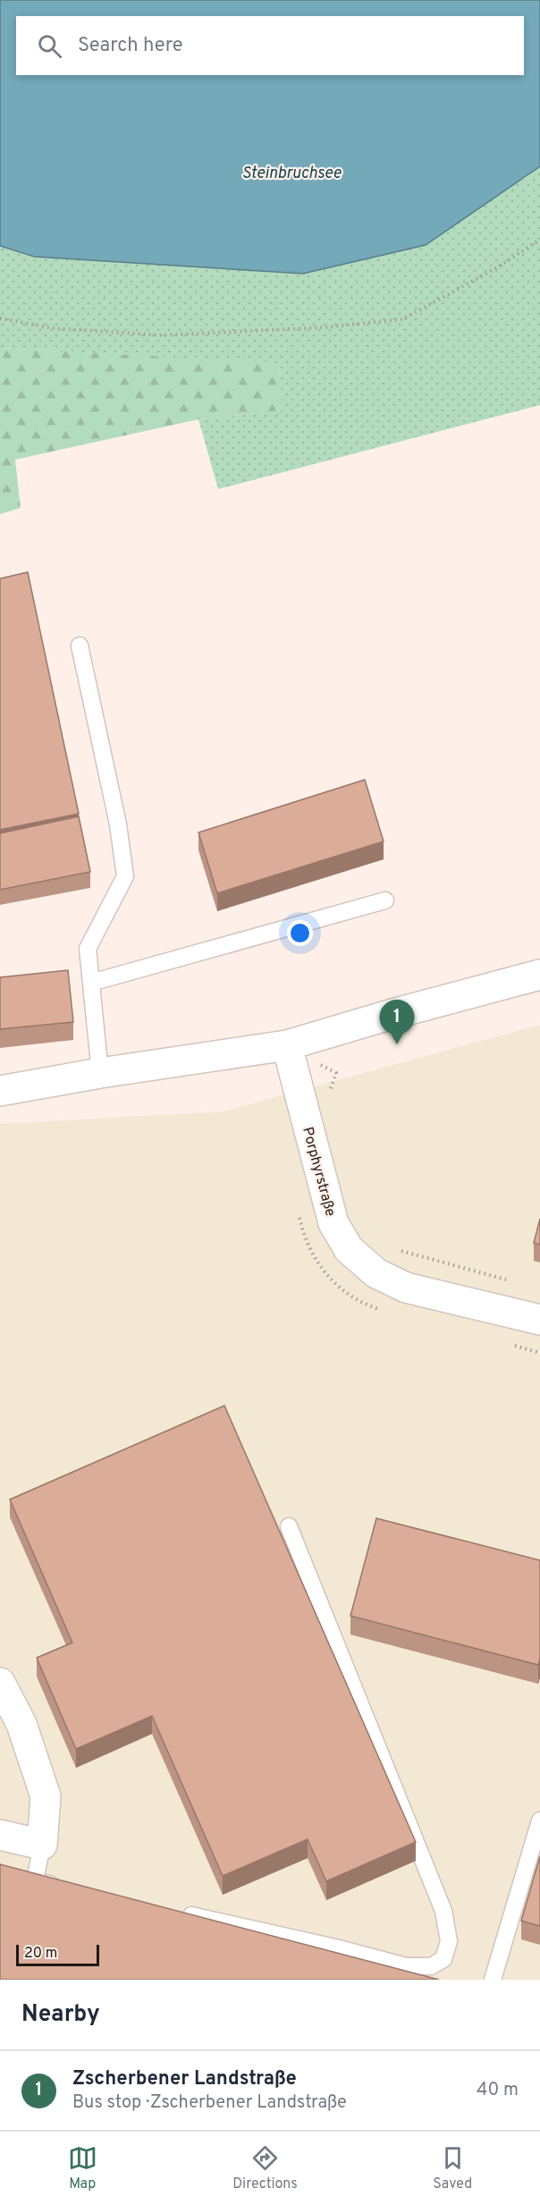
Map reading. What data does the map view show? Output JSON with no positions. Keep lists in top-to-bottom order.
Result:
{
  "streets": {
    "street": ["Porphyrstraße"]
  },
  "water": ["Steinbruchsee"],
  "scale_bar": "20 m",
  "page": {
    "search": "Search here",
    "pins": "1",
    "scale": "20 m",
    "heading": "Nearby",
    "list": [
      {
        "mark": "1",
        "name": "Zscherbener Landstraße",
        "note": "Bus stop · Zscherbener Landstraße",
        "value": "40 m"
      }
    ],
    "nav": ["Map", "Directions", "Saved"]
  }
}
